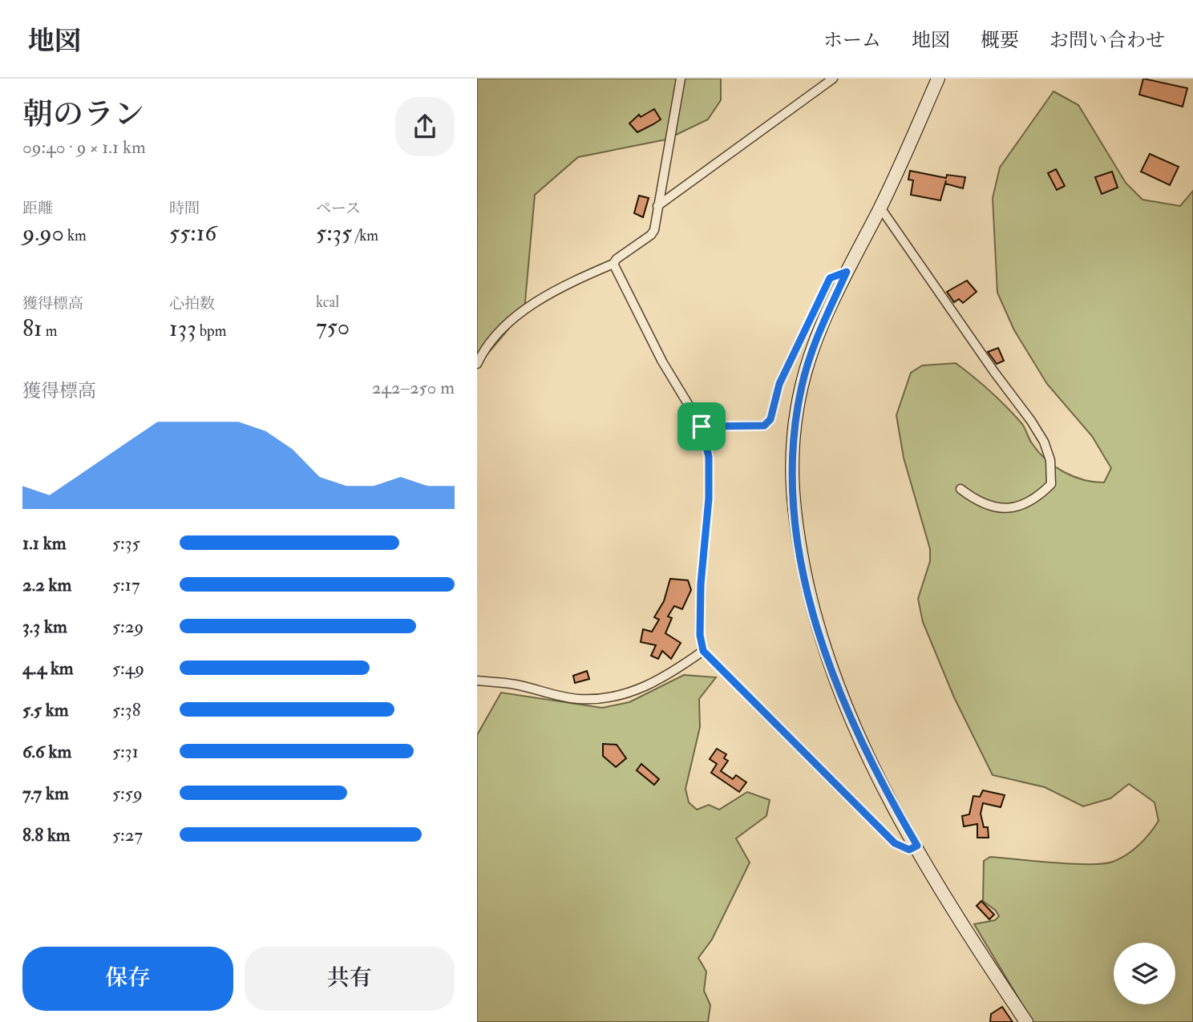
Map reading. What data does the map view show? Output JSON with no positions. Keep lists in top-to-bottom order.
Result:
{
  "page": {
    "header": "地図",
    "nav": [
      "ホーム",
      "地図",
      "概要",
      "お問い合わせ"
    ],
    "heading": ["朝のラン", "09:40 · 9 × 1.1 km"],
    "stats": [
      ["距離", "9.90 km"],
      ["時間", "55:16"],
      ["ペース", "5:35 /km"],
      ["獲得標高", "81 m"],
      ["心拍数", "133 bpm"],
      ["kcal", "750"]
    ],
    "chart": ["獲得標高", "242–250 m"],
    "list": [
      {
        "name": "1.1 km",
        "note": "5:35"
      },
      {
        "name": "2.2 km",
        "note": "5:17"
      },
      {
        "name": "3.3 km",
        "note": "5:29"
      },
      {
        "name": "4.4 km",
        "note": "5:49"
      },
      {
        "name": "5.5 km",
        "note": "5:38"
      },
      {
        "name": "6.6 km",
        "note": "5:31"
      },
      {
        "name": "7.7 km",
        "note": "5:59"
      },
      {
        "name": "8.8 km",
        "note": "5:27"
      }
    ],
    "buttons": ["保存", "共有"]
  }
}
